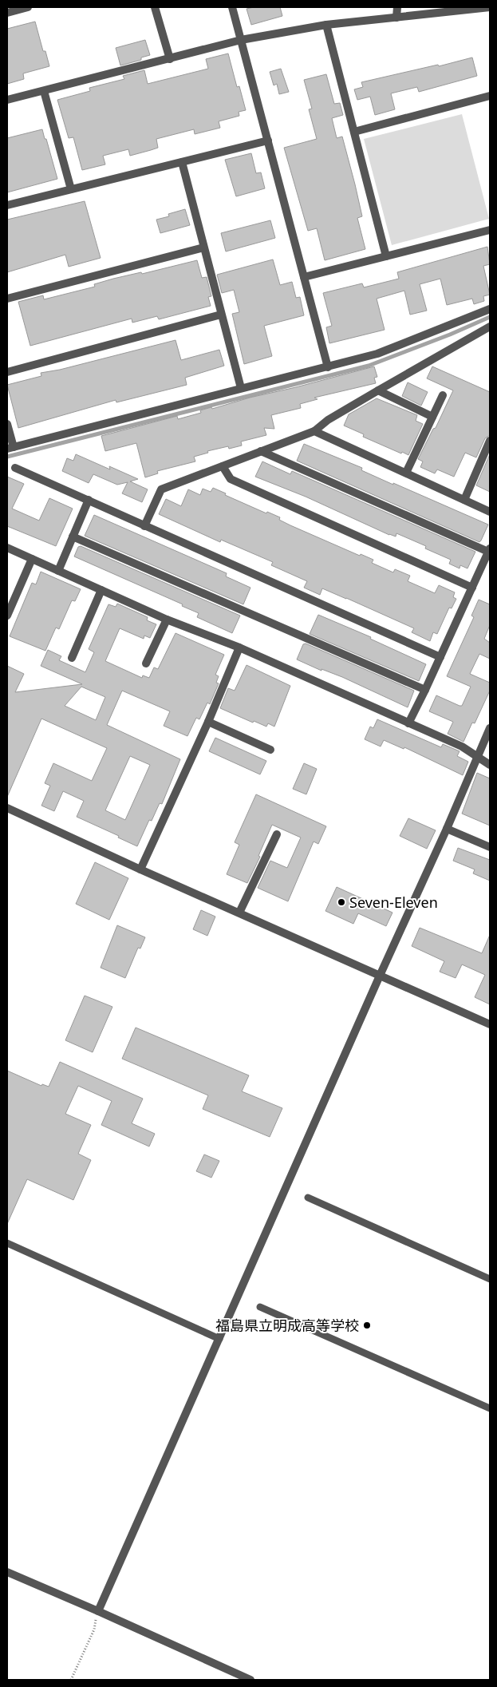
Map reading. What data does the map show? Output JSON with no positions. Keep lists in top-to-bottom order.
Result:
{
  "places": ["Seven-Eleven", "福島県立明成高等学校"]
}
